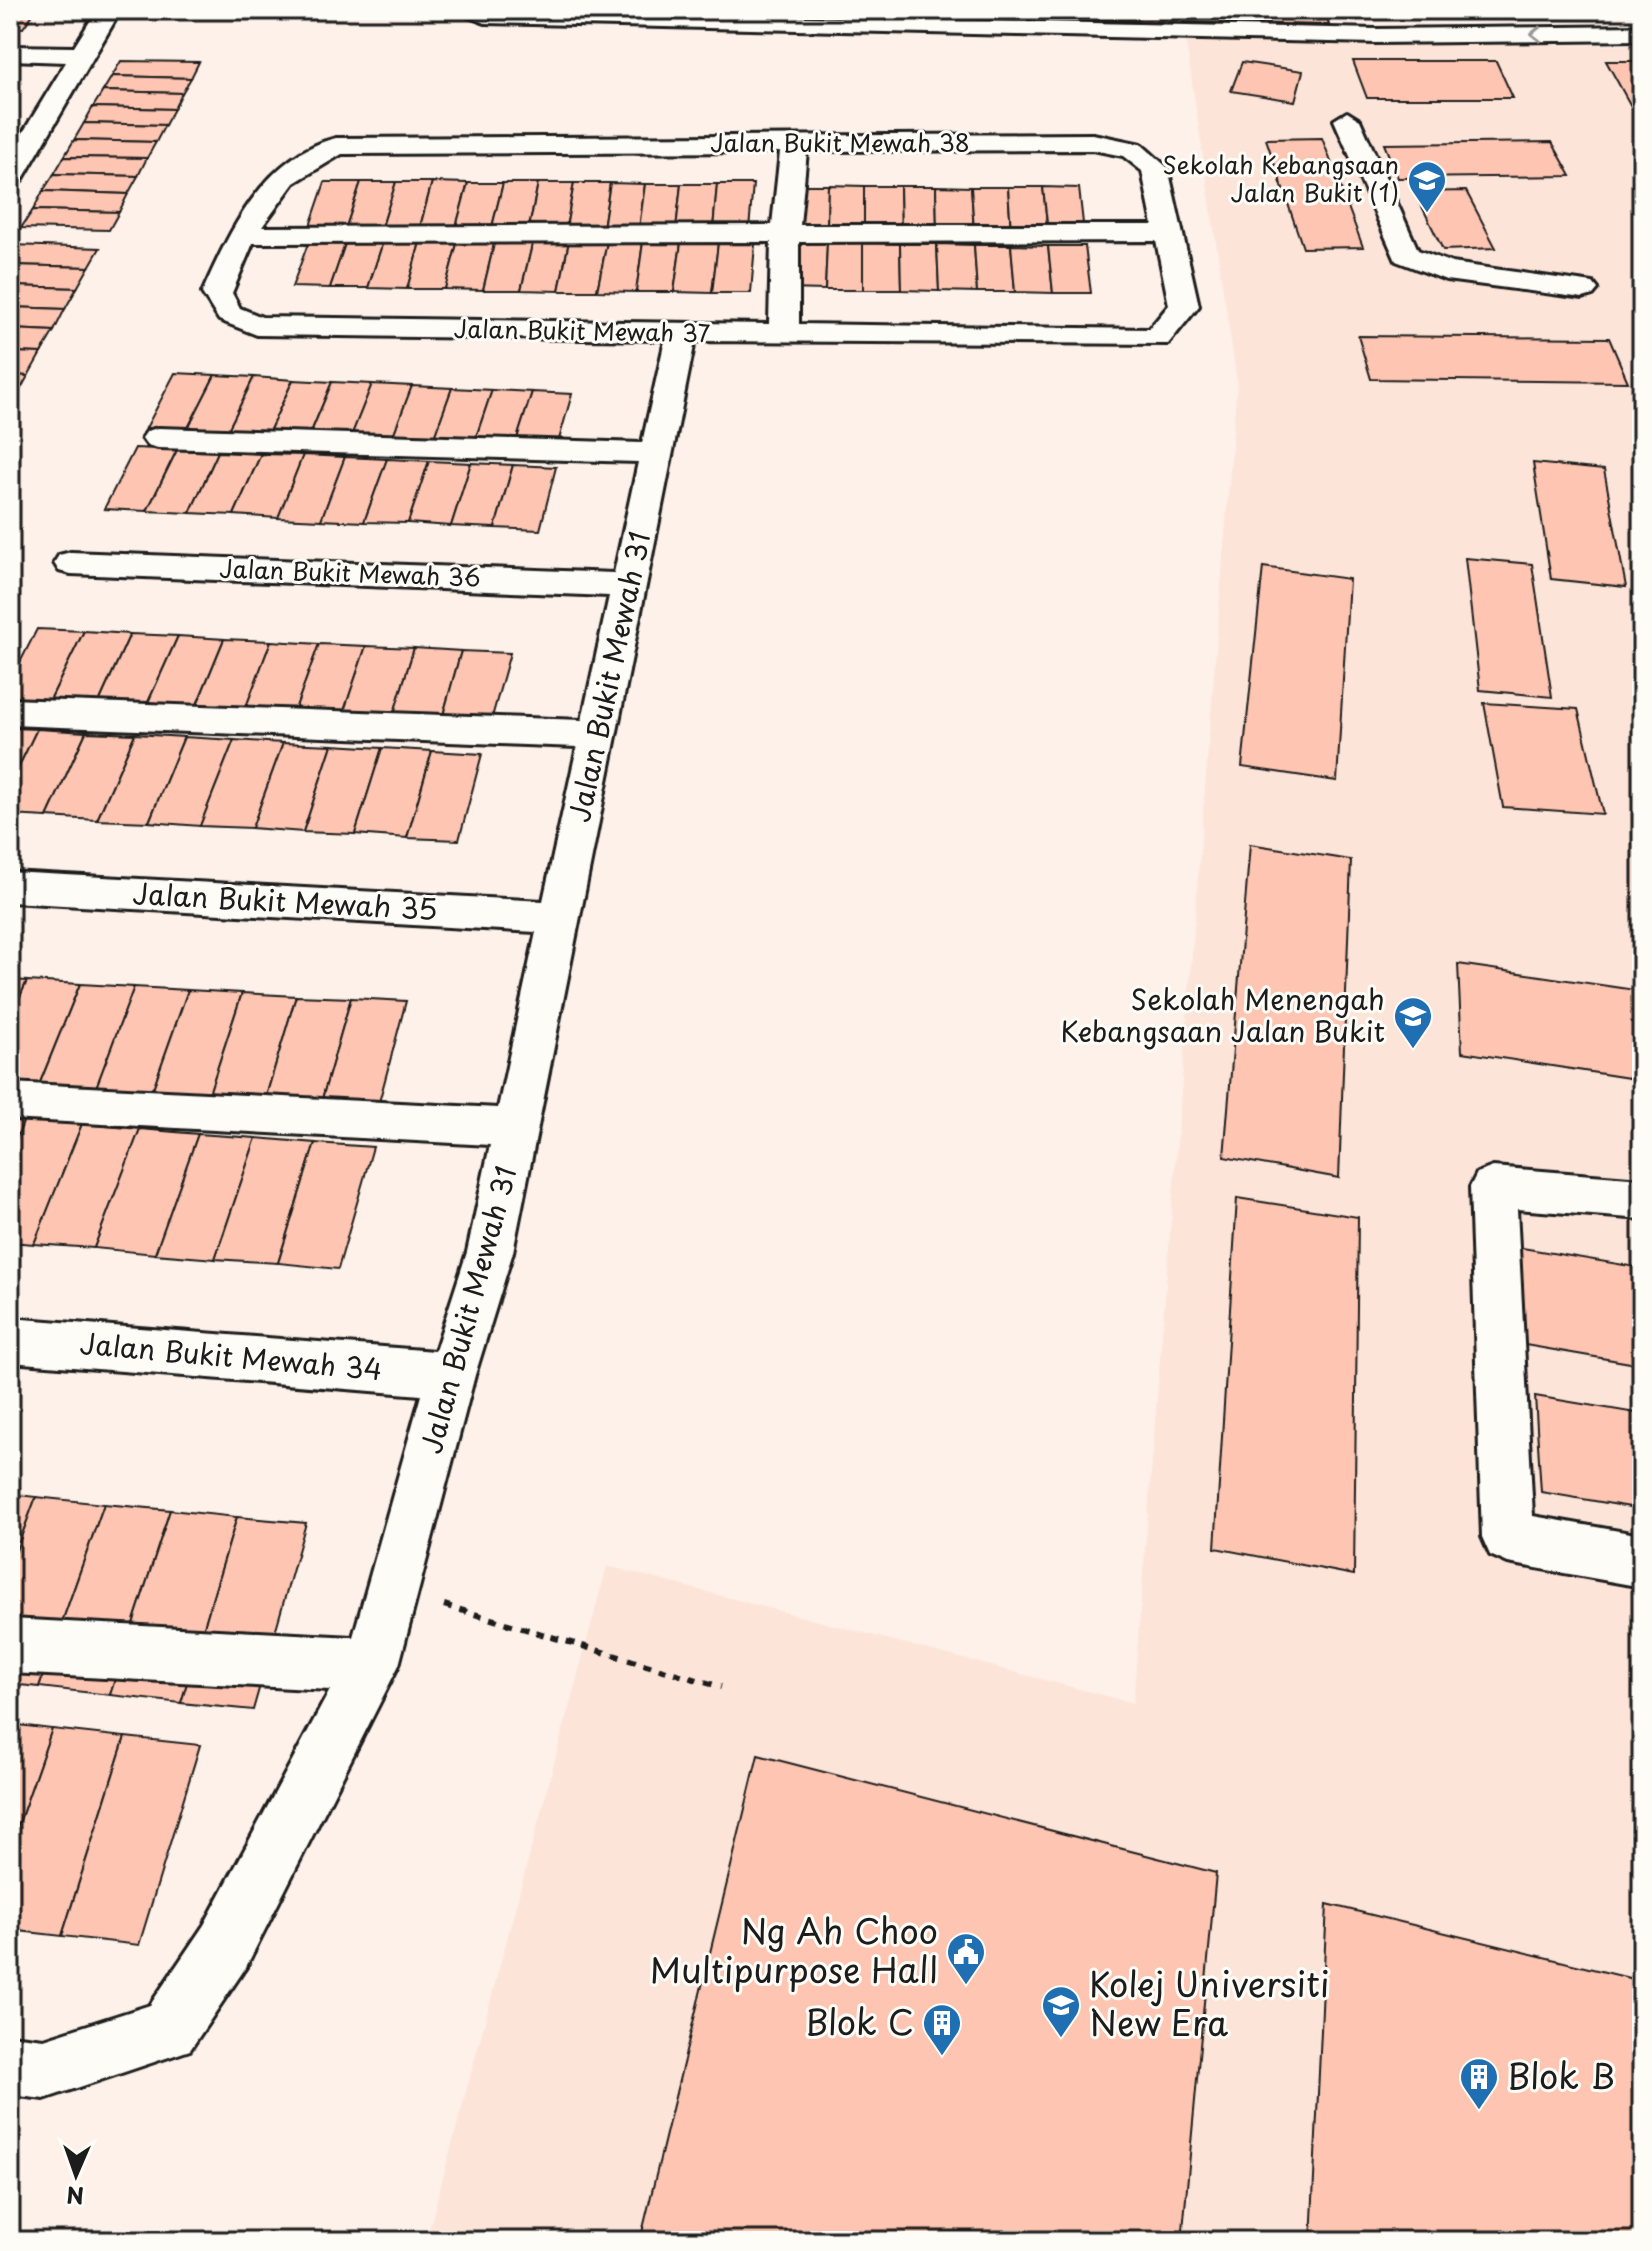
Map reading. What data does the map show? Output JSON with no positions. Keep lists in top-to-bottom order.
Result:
{
  "streets": {
    "street": [
      "Jalan Bukit Mewah 38",
      "Jalan Bukit Mewah 37",
      "Jalan Bukit Mewah 36",
      "Jalan Bukit Mewah 31",
      "Jalan Bukit Mewah 35",
      "Jalan Bukit Mewah 34"
    ]
  },
  "crossings": [
    ["Jalan Bukit Mewah 38", "Jalan Bukit Mewah 37"],
    ["Jalan Bukit Mewah 37", "Jalan Bukit Mewah 31"],
    ["Jalan Bukit Mewah 36", "Jalan Bukit Mewah 31"],
    ["Jalan Bukit Mewah 31", "Jalan Bukit Mewah 35"],
    ["Jalan Bukit Mewah 31", "Jalan Bukit Mewah 34"]
  ],
  "places": {
    "school or university": ["Sekolah Kebangsaan Jalan Bukit (1)", "Sekolah Menengah Kebangsaan Jalan Bukit", "Kolej Universiti New Era"],
    "public building": ["Ng Ah Choo Multipurpose Hall"],
    "building": ["Blok C", "Blok B"]
  },
  "north": "bottom"
}
